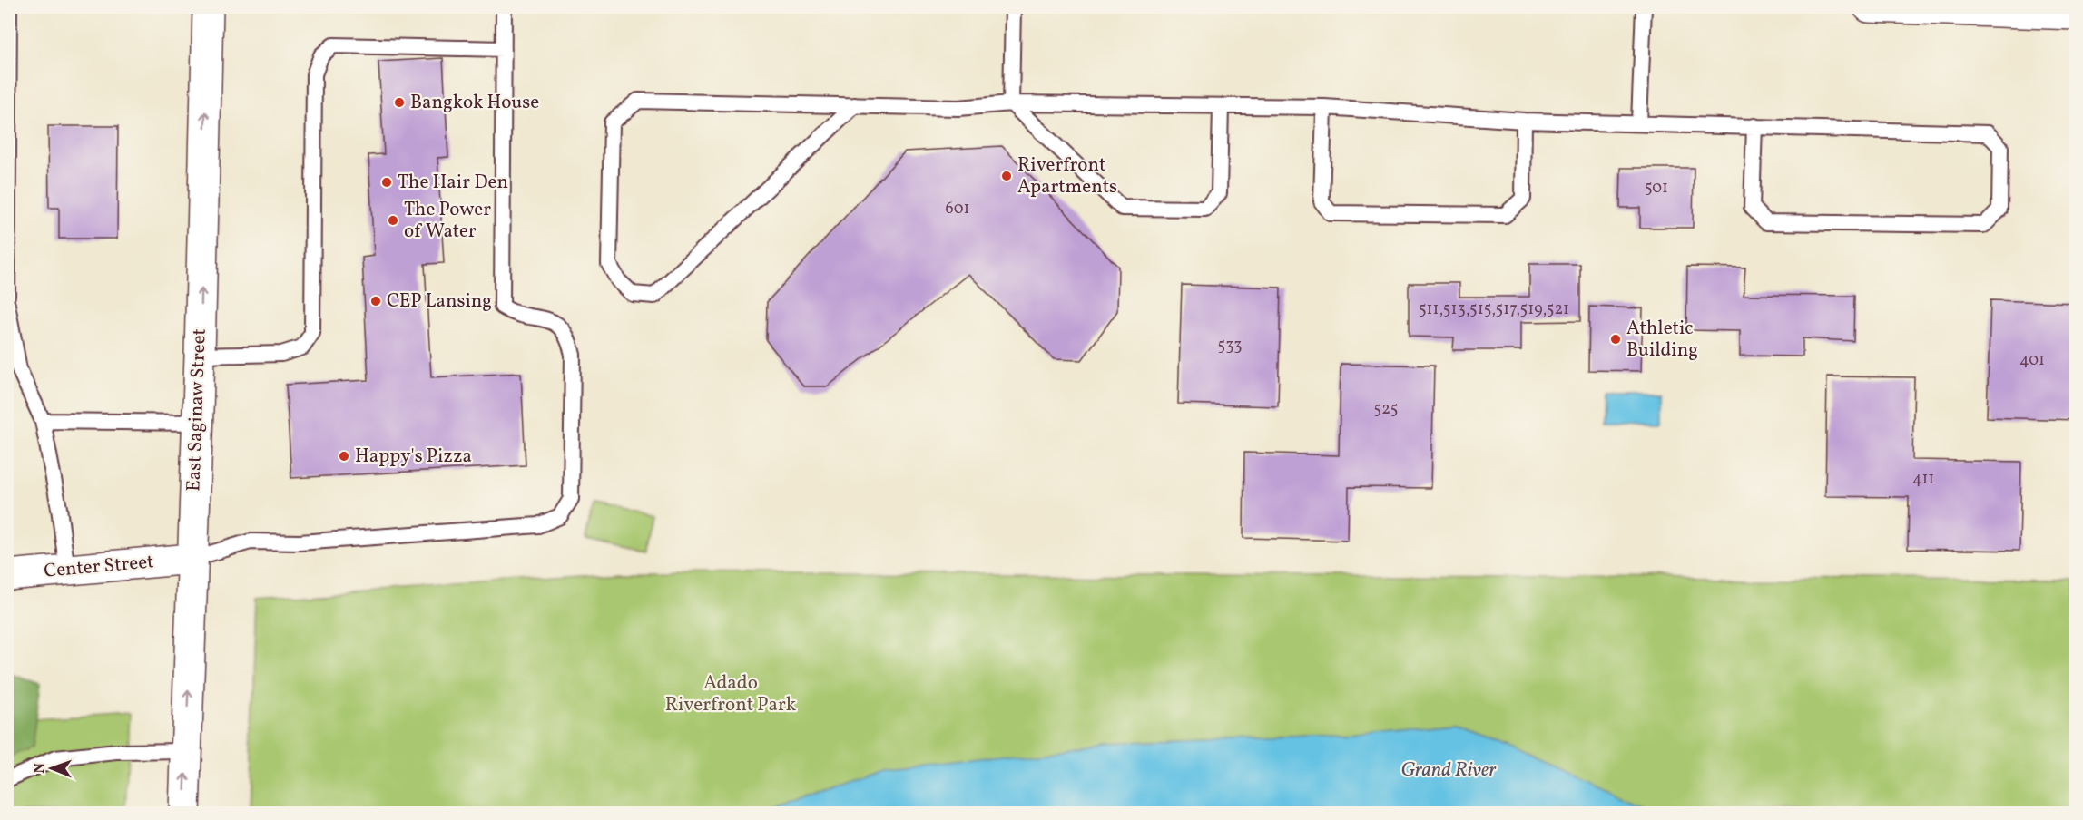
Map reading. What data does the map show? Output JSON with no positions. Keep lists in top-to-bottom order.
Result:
{
  "streets": {
    "main road": ["East Saginaw Street", "Center Street"]
  },
  "crossings": [
    ["East Saginaw Street", "Center Street"]
  ],
  "one_way": ["East Saginaw Street"],
  "water": ["Grand River"],
  "parks": ["Adado Riverfront Park"],
  "places": [
    "Bangkok House",
    "Riverfront Apartments",
    "The Hair Den",
    "The Power of Water",
    "CEP Lansing",
    "Athletic Building",
    "Happy's Pizza"
  ],
  "house_numbers": [
    "501",
    "601",
    "511,513,515,517,519,521",
    "533",
    "401",
    "525",
    "411"
  ],
  "north": "left"
}
